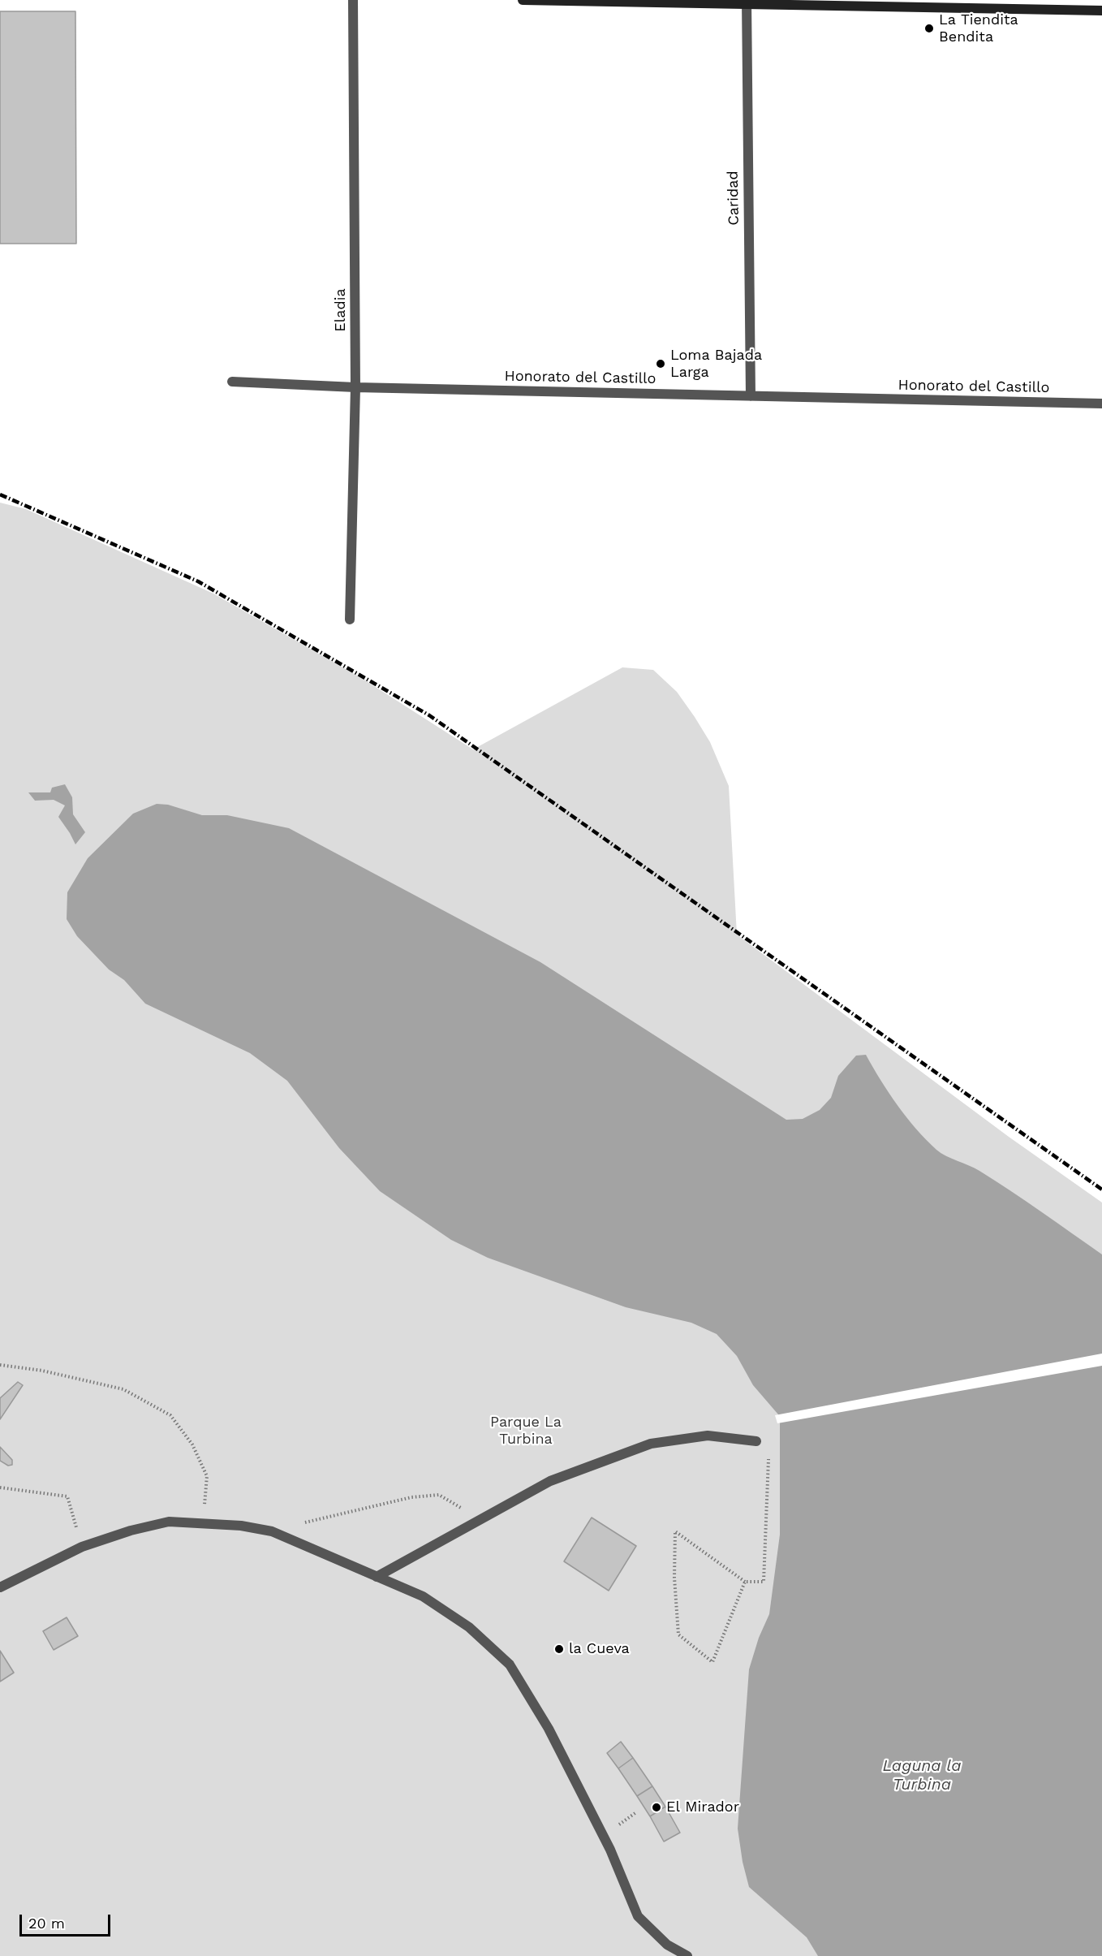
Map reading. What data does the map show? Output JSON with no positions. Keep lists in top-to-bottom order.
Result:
{
  "streets": {
    "street": ["Caridad", "Eladia", "Honorato del Castillo"]
  },
  "crossings": [
    ["Caridad", "Honorato del Castillo"],
    ["Eladia", "Honorato del Castillo"]
  ],
  "water": ["Laguna la Turbina"],
  "parks": ["Parque La Turbina"],
  "places": [
    "La Tiendita Bendita",
    "Loma Bajada Larga",
    "la Cueva",
    "El Mirador"
  ],
  "scale_bar": "20 m"
}
